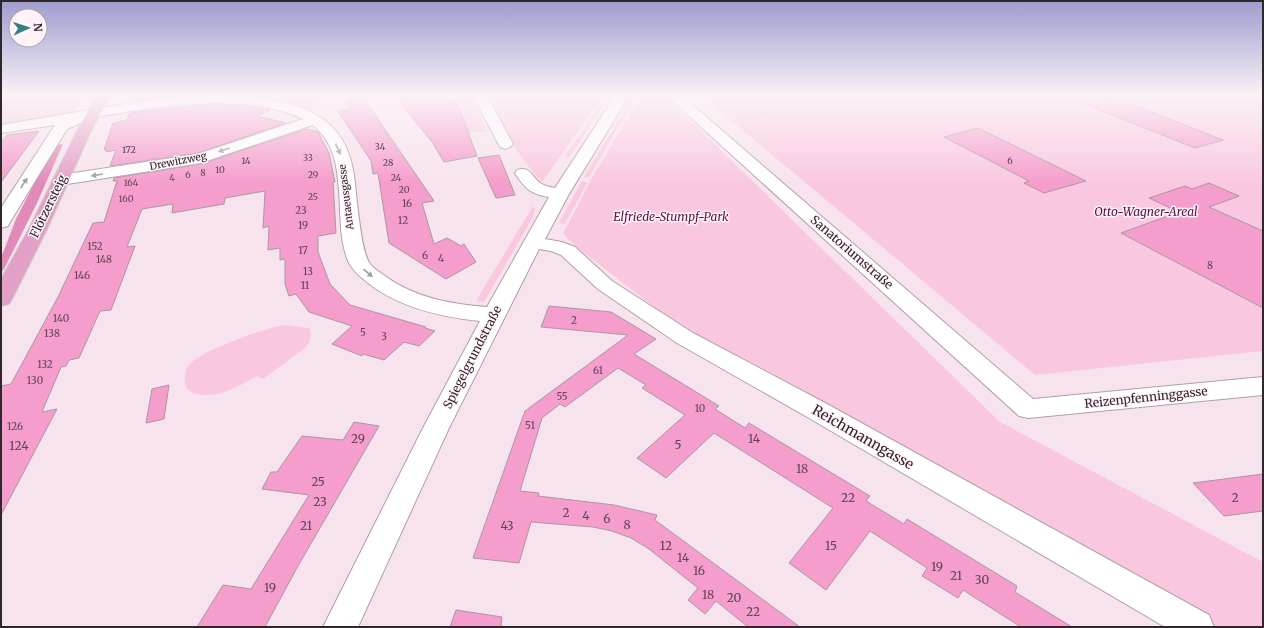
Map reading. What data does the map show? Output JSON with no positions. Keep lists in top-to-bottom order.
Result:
{
  "streets": {
    "main road": ["Flötzersteig"],
    "street": [
      "Drewitzweg",
      "Antaeusgasse",
      "Sanatoriumstraße",
      "Spiegelgrundstraße",
      "Reizenpfenninggasse",
      "Reichmanngasse"
    ]
  },
  "crossings": [
    ["Drewitzweg", "Flötzersteig"],
    ["Antaeusgasse", "Spiegelgrundstraße"],
    ["Sanatoriumstraße", "Reizenpfenninggasse"],
    ["Spiegelgrundstraße", "Reichmanngasse"]
  ],
  "one_way": ["Drewitzweg", "Antaeusgasse"],
  "parks": ["Otto-Wagner-Areal", "Elfriede-Stumpf-Park"],
  "house_numbers": [
    "34",
    "172",
    "33",
    "14",
    "6",
    "28",
    "10",
    "8",
    "6",
    "29",
    "4",
    "24",
    "164",
    "20",
    "25",
    "160",
    "16",
    "23",
    "12",
    "19",
    "152",
    "17",
    "6",
    "4",
    "148",
    "8",
    "13",
    "146",
    "11",
    "140",
    "2",
    "5",
    "138",
    "3",
    "132",
    "61",
    "130",
    "55",
    "10",
    "51",
    "126",
    "29",
    "14",
    "5",
    "124",
    "18",
    "25",
    "22",
    "2",
    "23",
    "2",
    "4",
    "6",
    "8",
    "21",
    "43",
    "12",
    "15",
    "14",
    "19",
    "16",
    "21",
    "30",
    "19",
    "18",
    "20",
    "22"
  ],
  "north": "right"
}
